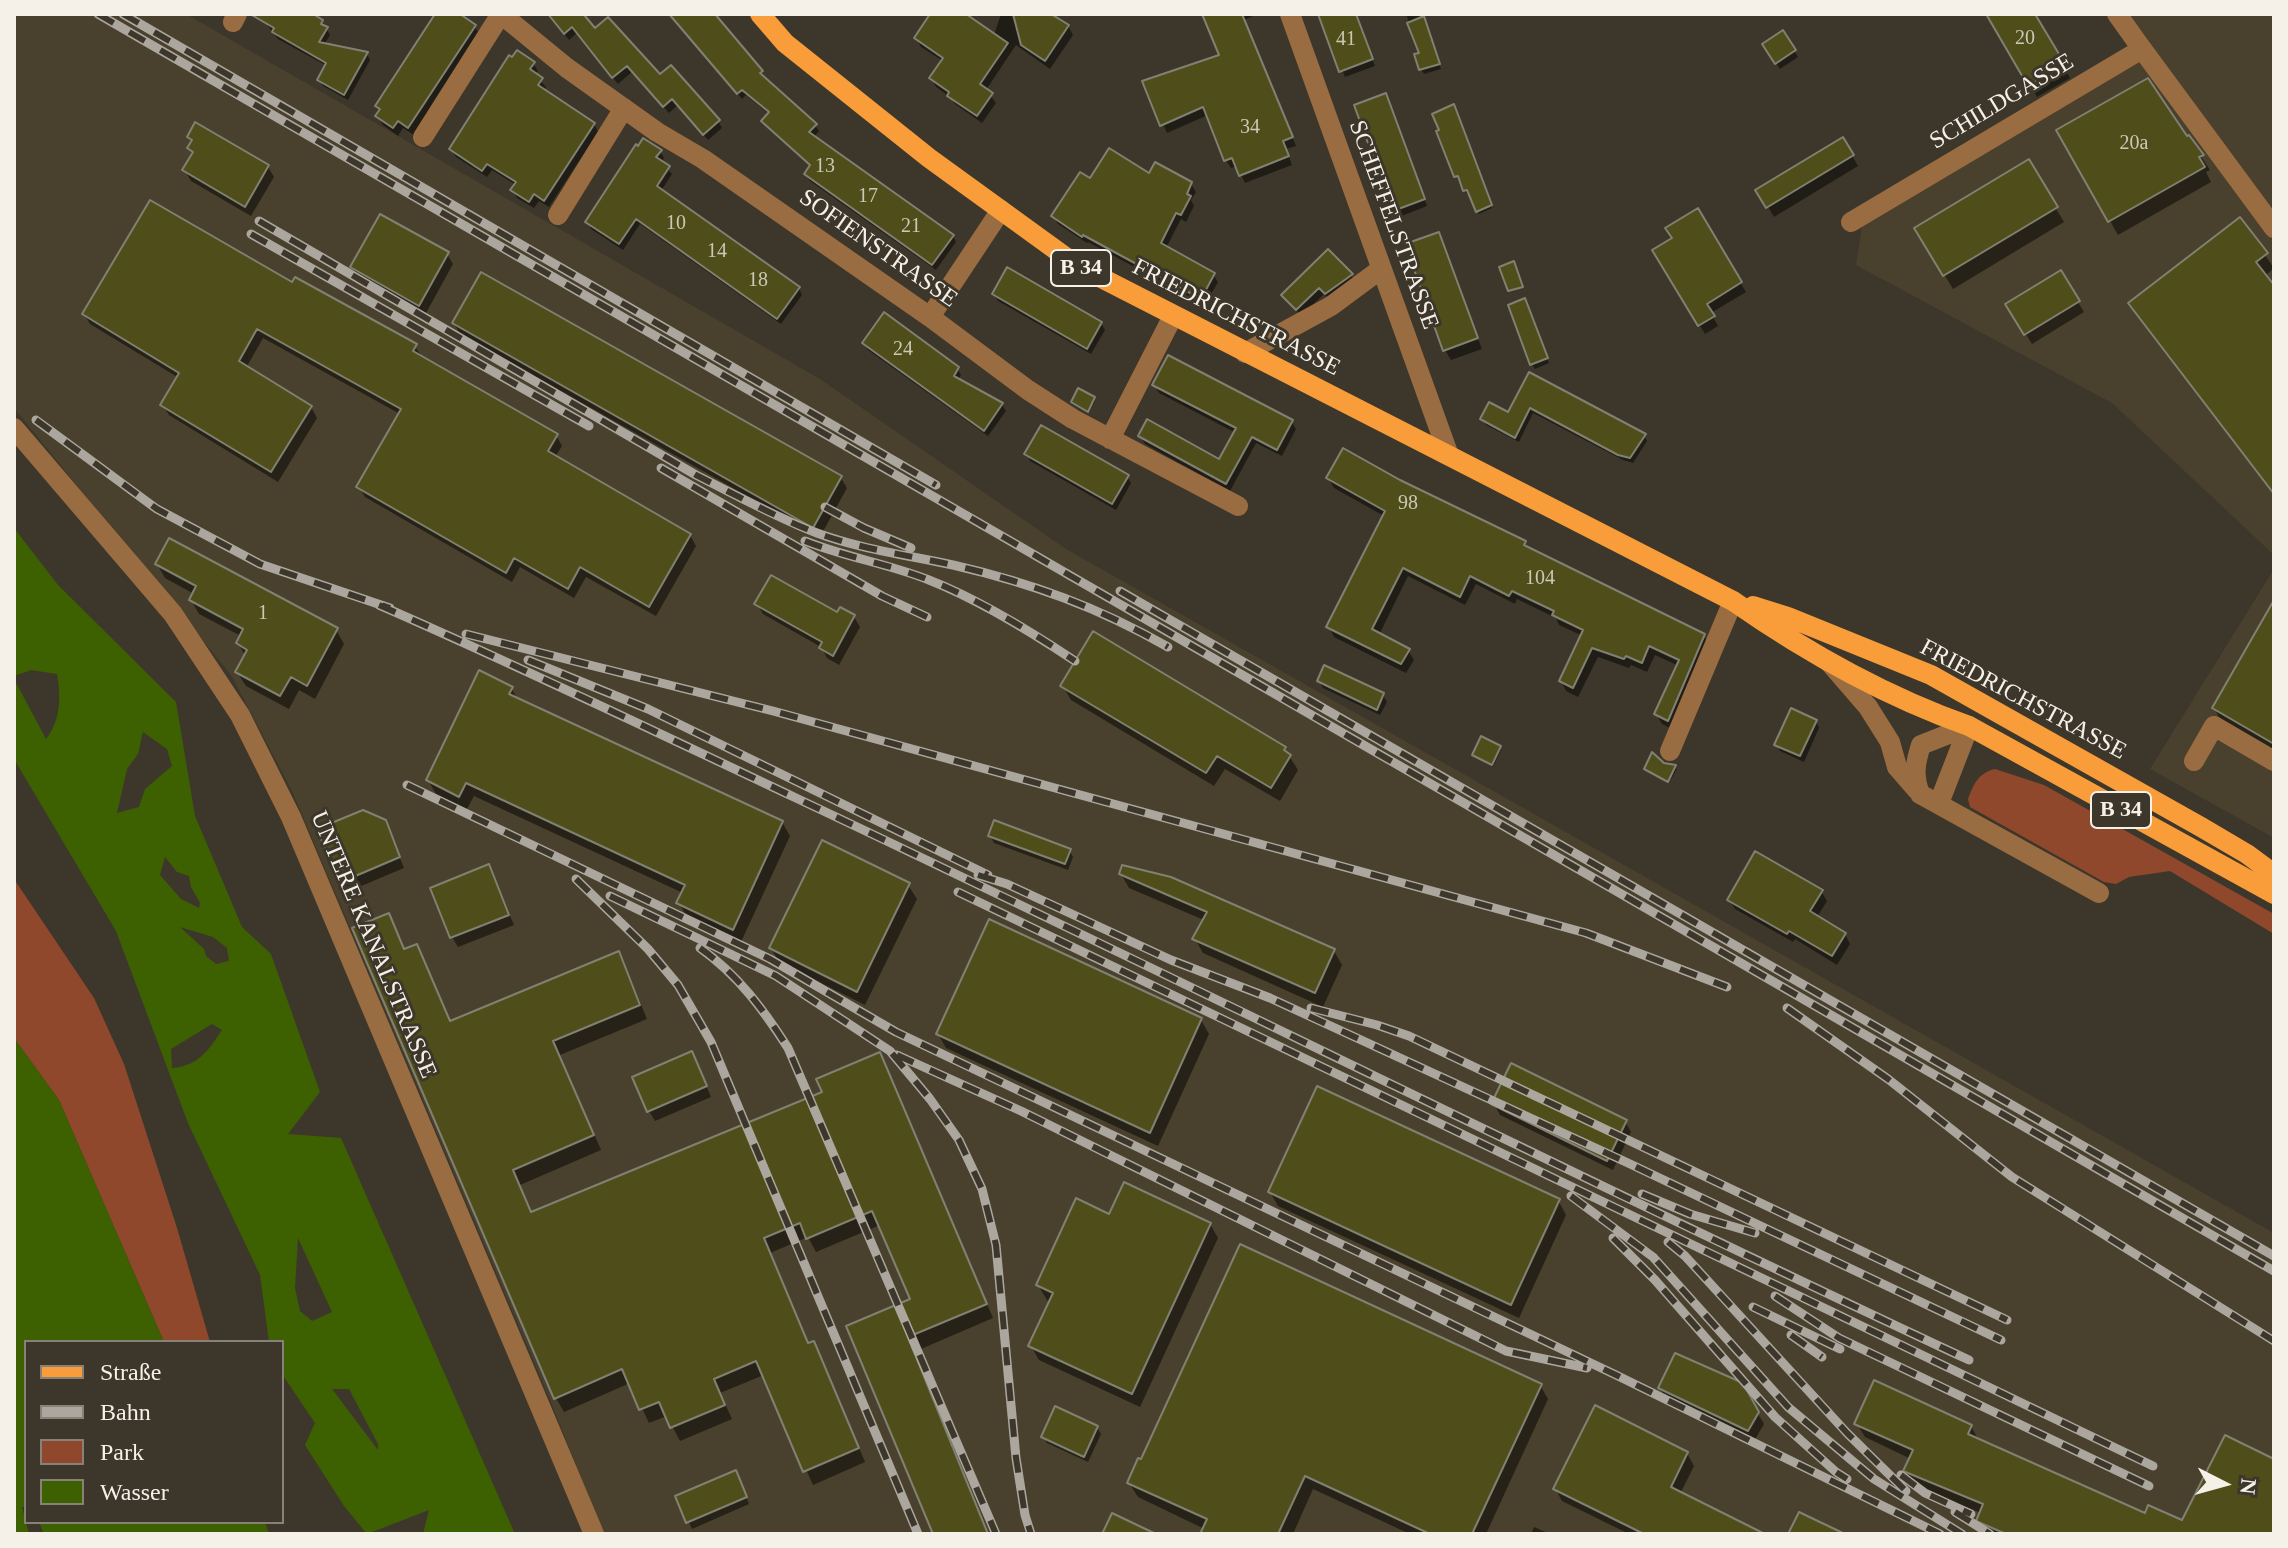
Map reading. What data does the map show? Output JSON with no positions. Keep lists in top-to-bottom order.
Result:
{
  "streets": {
    "main road": ["B 34", "FRIEDRICHSTRASSE"],
    "street": [
      "SCHILDGASSE",
      "SCHEFFELSTRASSE",
      "SOFIENSTRASSE",
      "UNTERE KANALSTRASSE"
    ]
  },
  "crossings": [
    ["SCHEFFELSTRASSE", "FRIEDRICHSTRASSE"],
    ["B 34", "FRIEDRICHSTRASSE"]
  ],
  "house_numbers": [
    "20",
    "41",
    "34",
    "20a",
    "13",
    "17",
    "10",
    "21",
    "14",
    "18",
    "24",
    "98",
    "104",
    "1"
  ],
  "legend": [
    "Straße",
    "Bahn",
    "Park",
    "Wasser"
  ],
  "north": "right"
}
